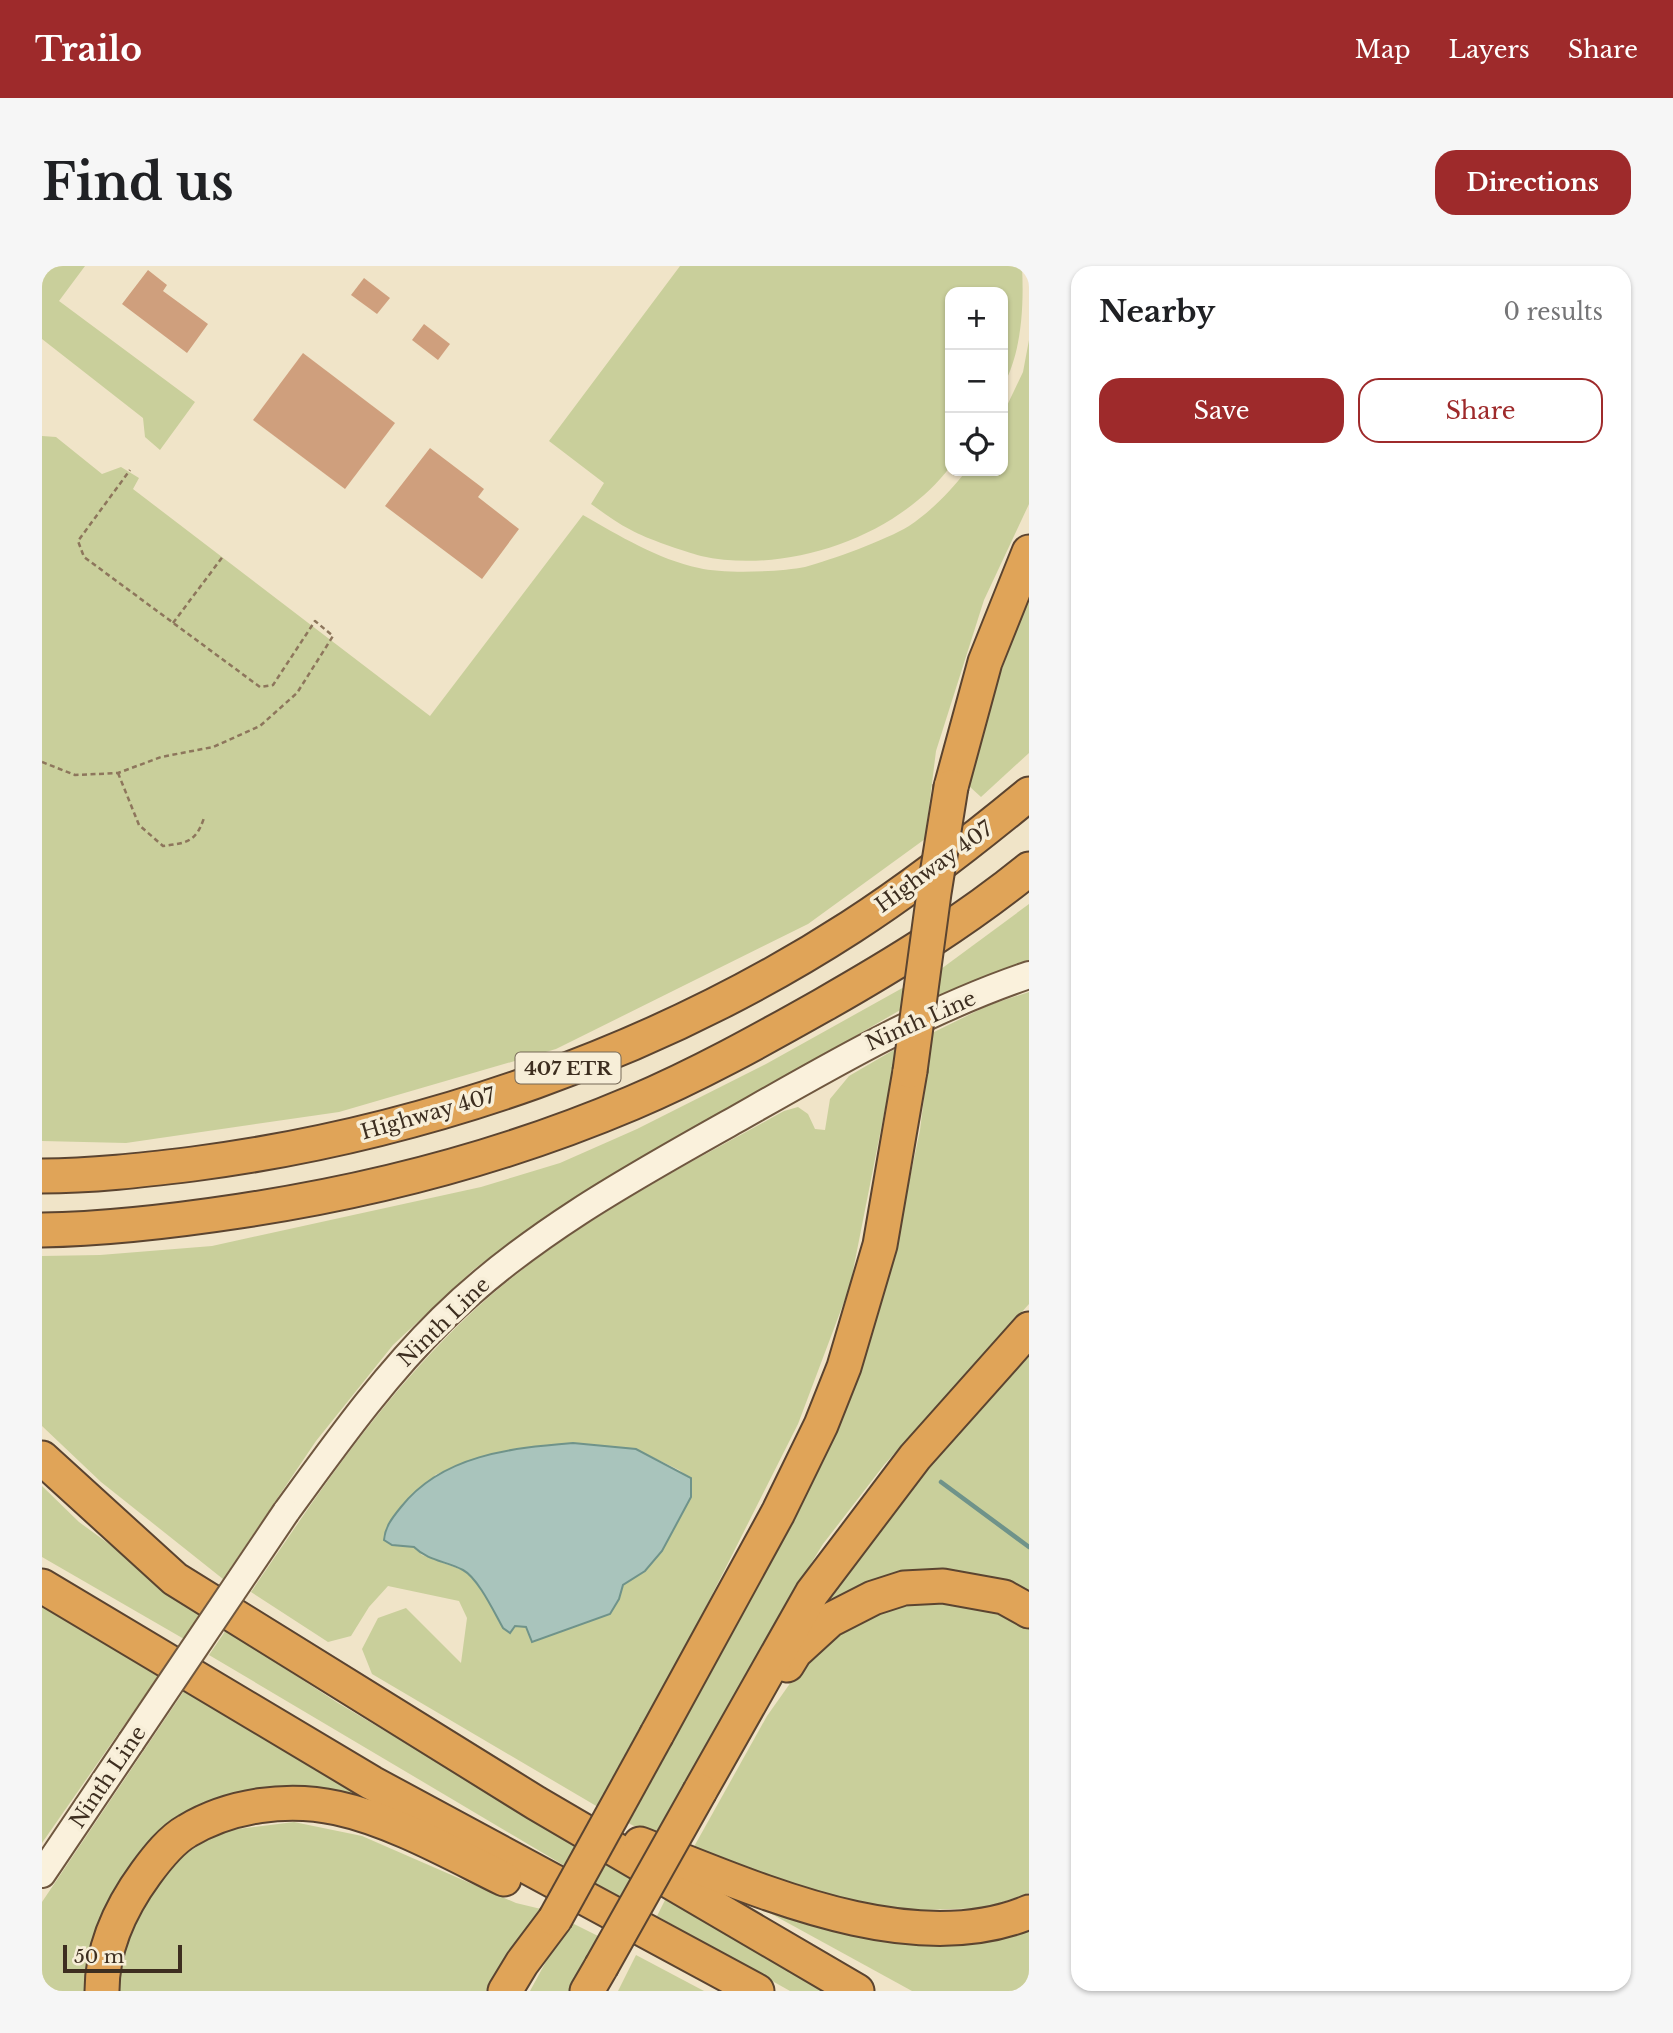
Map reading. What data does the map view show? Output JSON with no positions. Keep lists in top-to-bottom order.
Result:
{
  "streets": {
    "highway": ["Highway 407", "407 ETR"],
    "main road": ["Ninth Line"]
  },
  "scale_bar": "50 m",
  "page": {
    "header": "Trailo",
    "nav": ["Map", "Layers", "Share"],
    "buttons": [
      "Directions",
      ["Save", "Share"]
    ],
    "title": "Find us",
    "heading": ["Nearby", "0 results"],
    "map_buttons": ["+", "−"],
    "scale": "50 m"
  }
}
